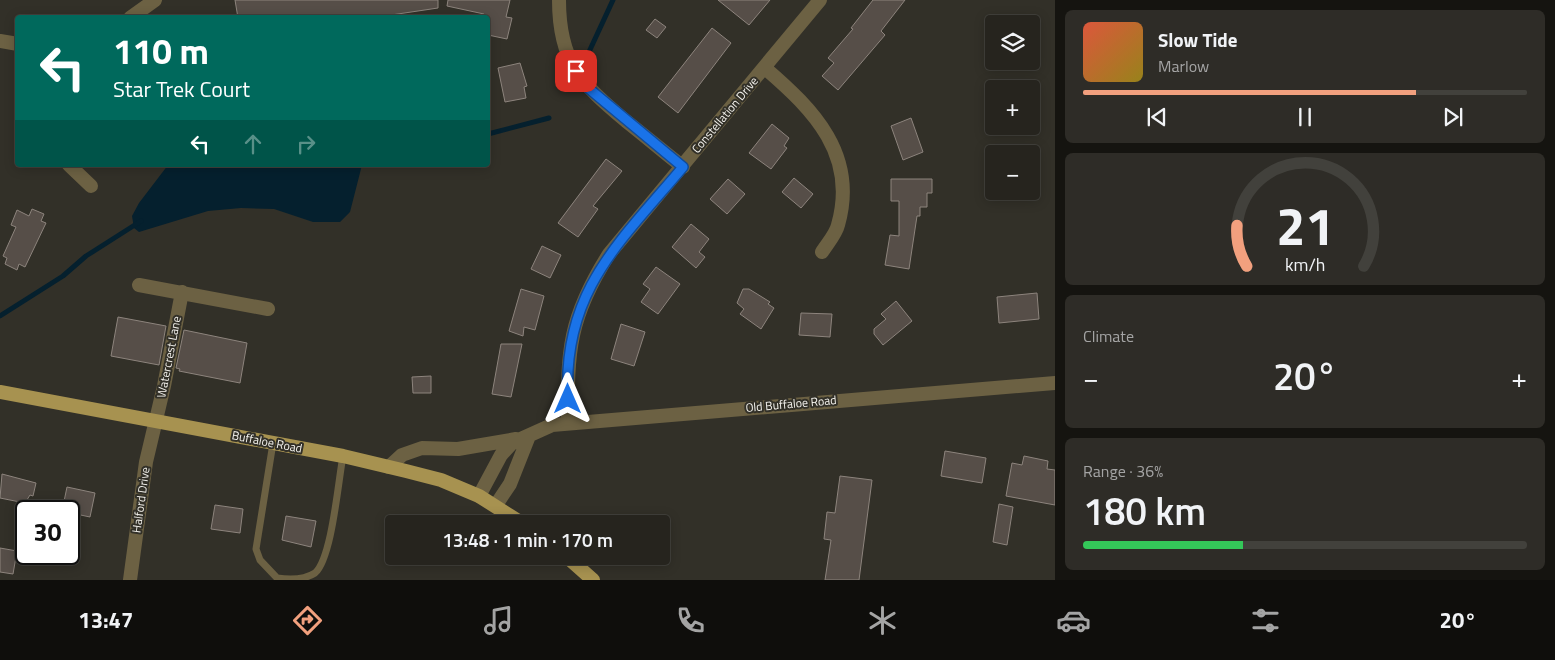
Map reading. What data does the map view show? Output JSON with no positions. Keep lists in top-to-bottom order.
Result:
{
  "streets": {
    "main road": ["Buffaloe Road"],
    "street": [
      "Constellation Drive",
      "Watercrest Lane",
      "Old Buffaloe Road",
      "Halford Drive"
    ]
  },
  "crossings": [
    ["Constellation Drive", "Old Buffaloe Road"],
    ["Watercrest Lane", "Buffaloe Road"],
    ["Watercrest Lane", "Halford Drive"],
    ["Old Buffaloe Road", "Buffaloe Road"],
    ["Buffaloe Road", "Halford Drive"]
  ],
  "page": {
    "map_buttons": ["+", "−"],
    "turn": ["110 m", "Star Trek Court"],
    "song": ["Slow Tide", "Marlow"],
    "tile": [
      "Climate",
      ["Range · 36%", "180 km"]
    ],
    "heat": ["−", "20°", "+"],
    "limit": "30",
    "trip": "13:48 · 1 min · 170 m",
    "tabs": ["13:47", "20°"],
    "gauge": ["21", "km/h"]
  }
}
